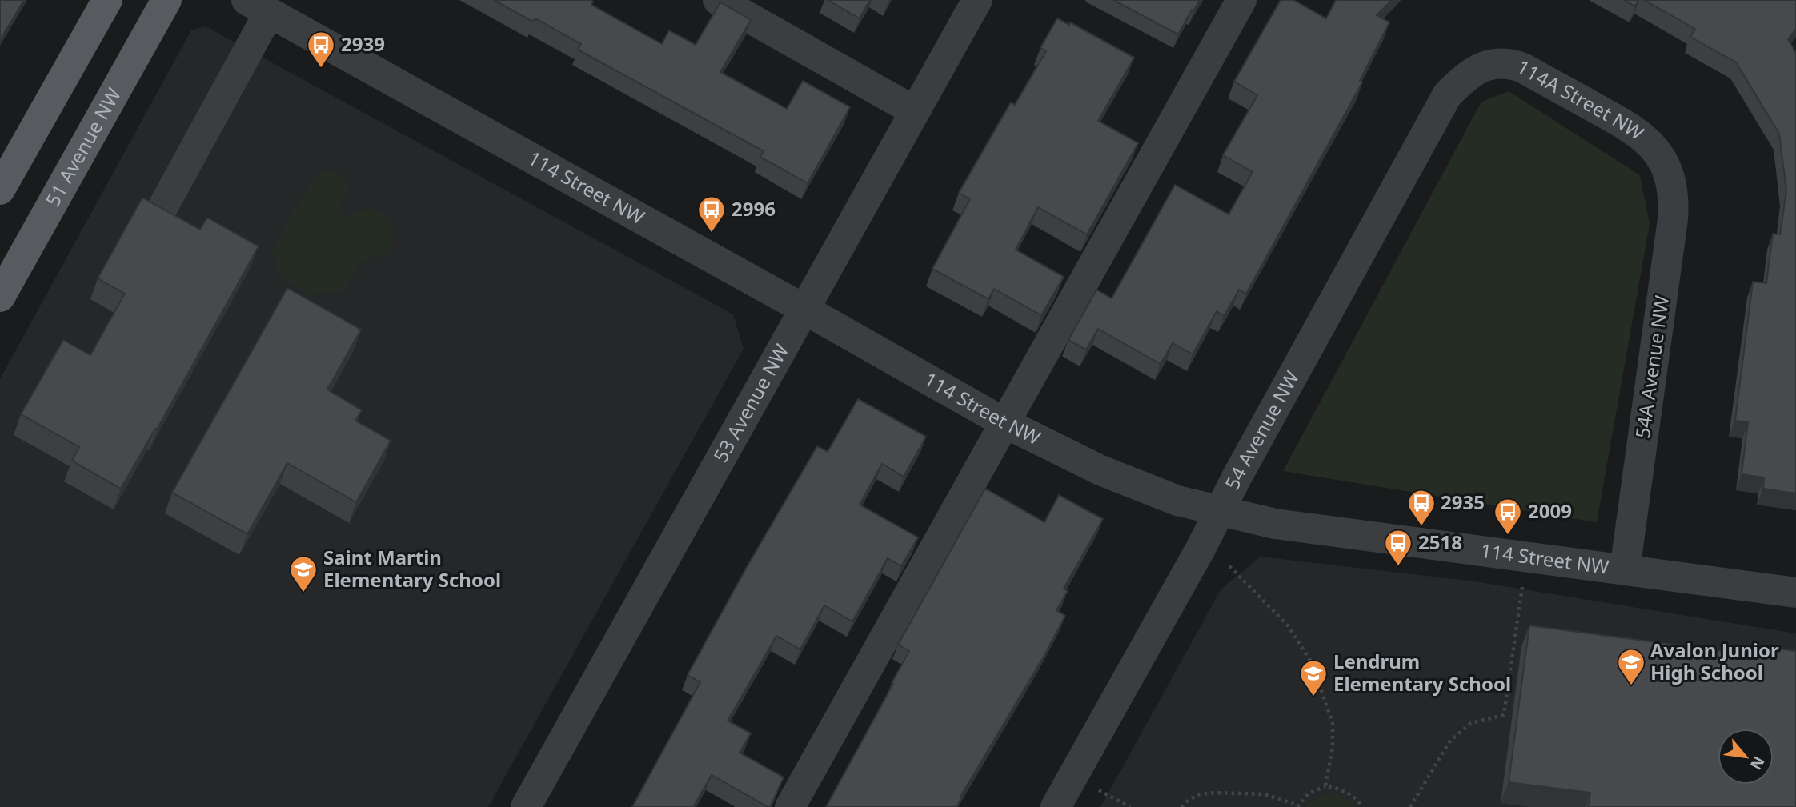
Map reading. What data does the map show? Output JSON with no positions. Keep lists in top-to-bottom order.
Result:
{
  "streets": {
    "main road": ["51 Avenue NW"],
    "street": [
      "114A Street NW",
      "114 Street NW",
      "54A Avenue NW",
      "53 Avenue NW",
      "54 Avenue NW"
    ]
  },
  "crossings": [
    ["114A Street NW", "54A Avenue NW"],
    ["114A Street NW", "54 Avenue NW"],
    ["114 Street NW", "54A Avenue NW"],
    ["114 Street NW", "53 Avenue NW"],
    ["114 Street NW", "54 Avenue NW"]
  ],
  "places": {
    "bus stop": [
      "2939",
      "2996",
      "2935",
      "2009",
      "2518"
    ],
    "school or university": ["Saint Martin Elementary School", "Avalon Junior High School", "Lendrum Elementary School"]
  },
  "north": "bottom right"
}
